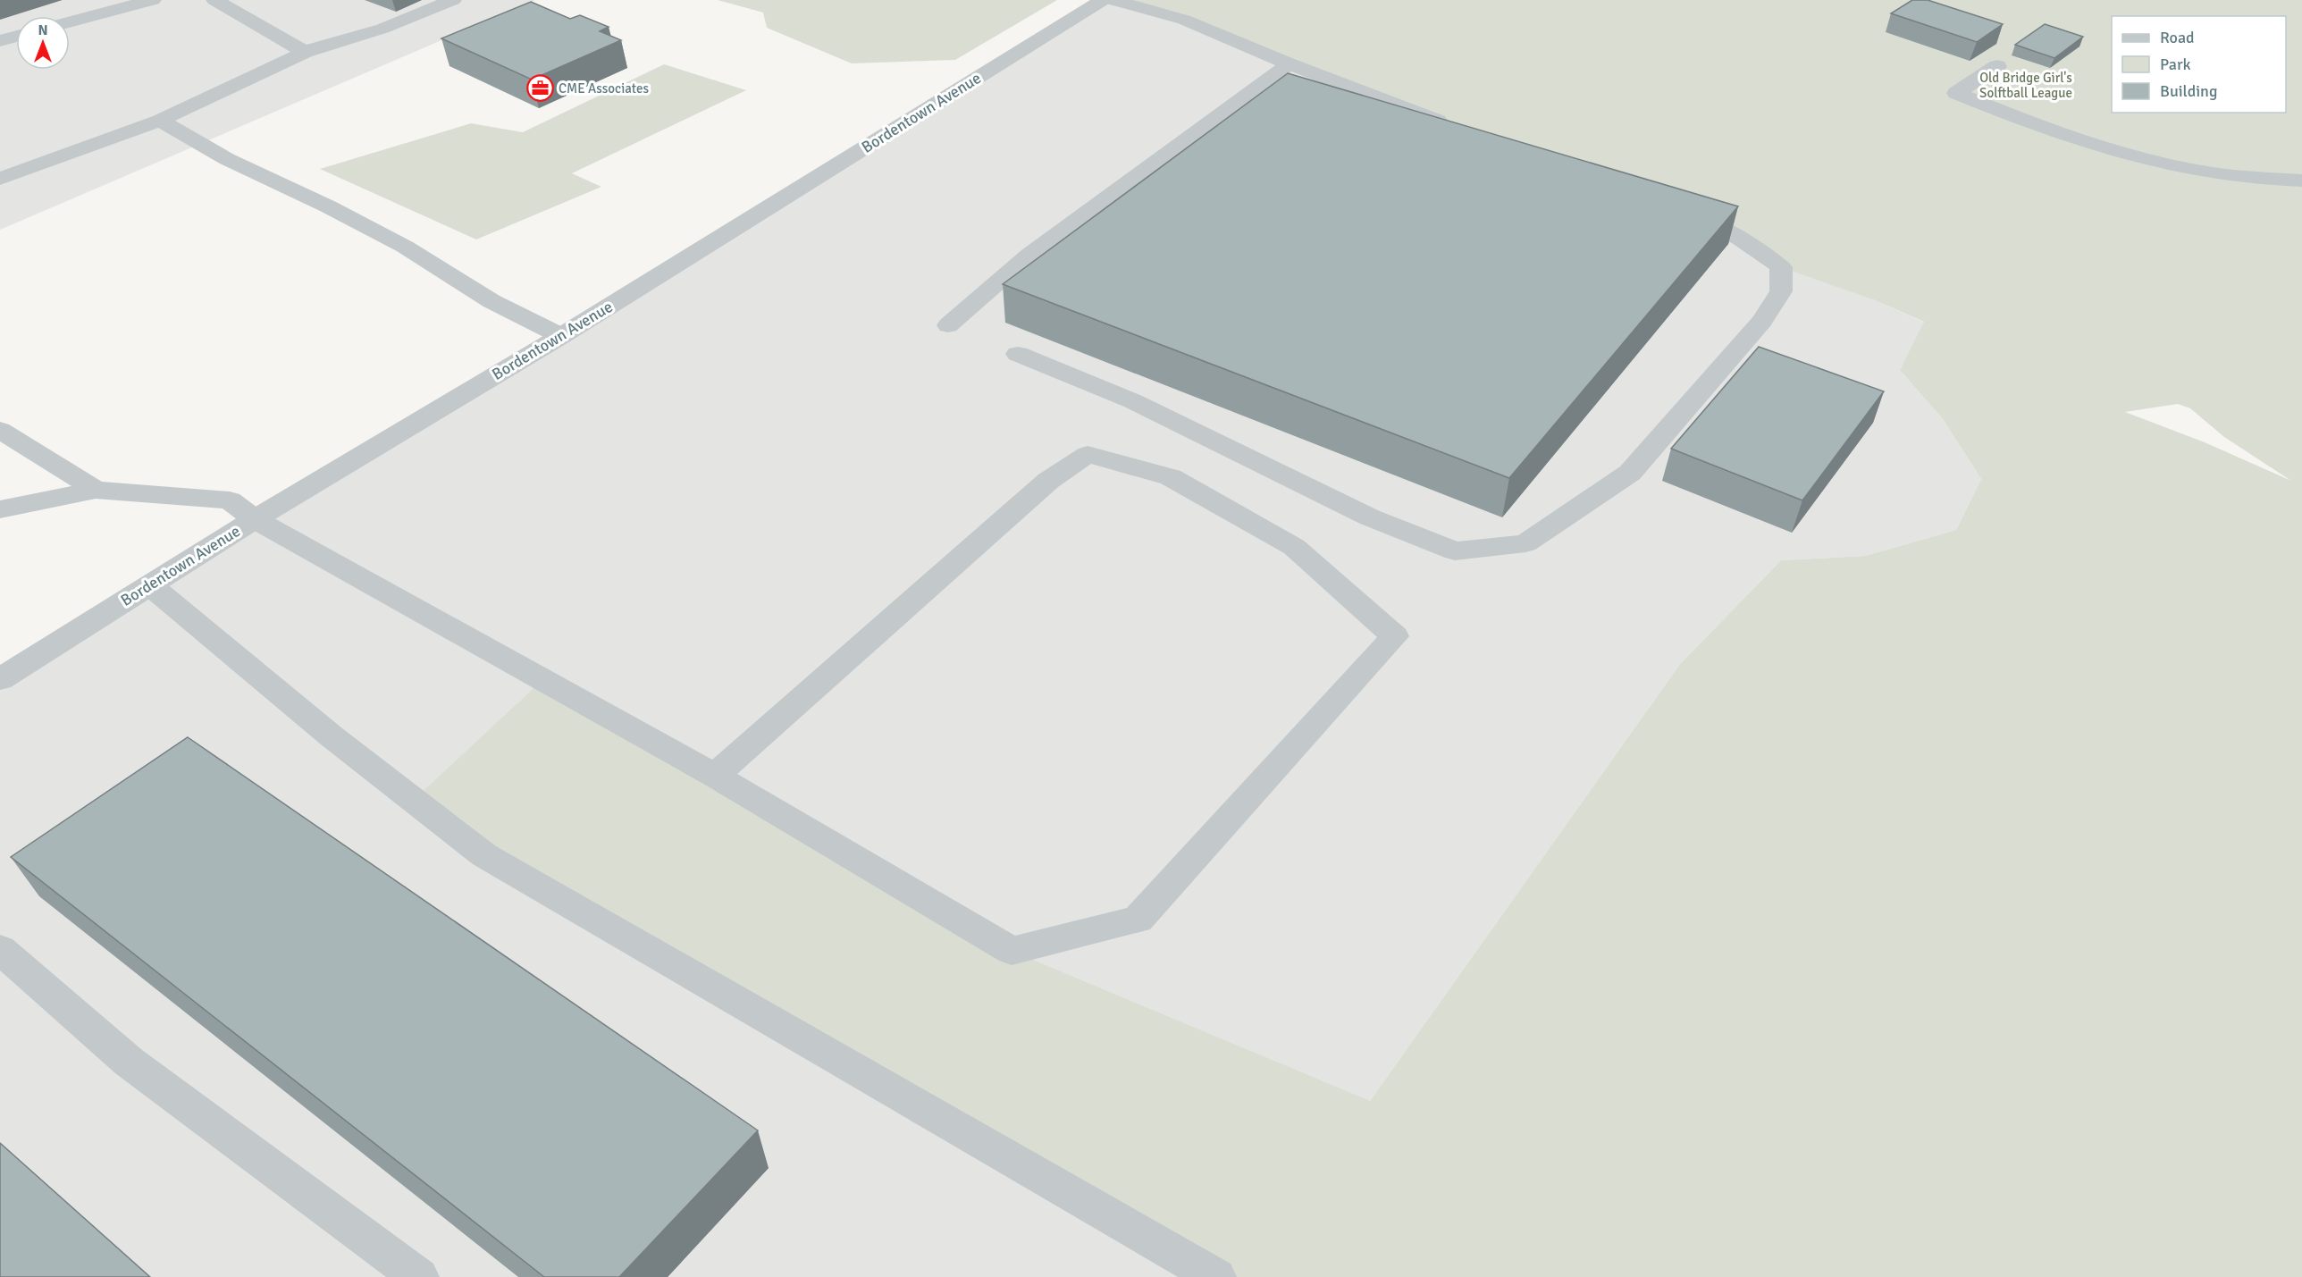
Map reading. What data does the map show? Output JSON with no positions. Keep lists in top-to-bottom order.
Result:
{
  "streets": {
    "street": ["Bordentown Avenue"]
  },
  "parks": ["Old Bridge Girl's Solftball League"],
  "places": {
    "office": ["CME Associates"]
  },
  "legend": ["Road", "Park", "Building"],
  "north": "top"
}
